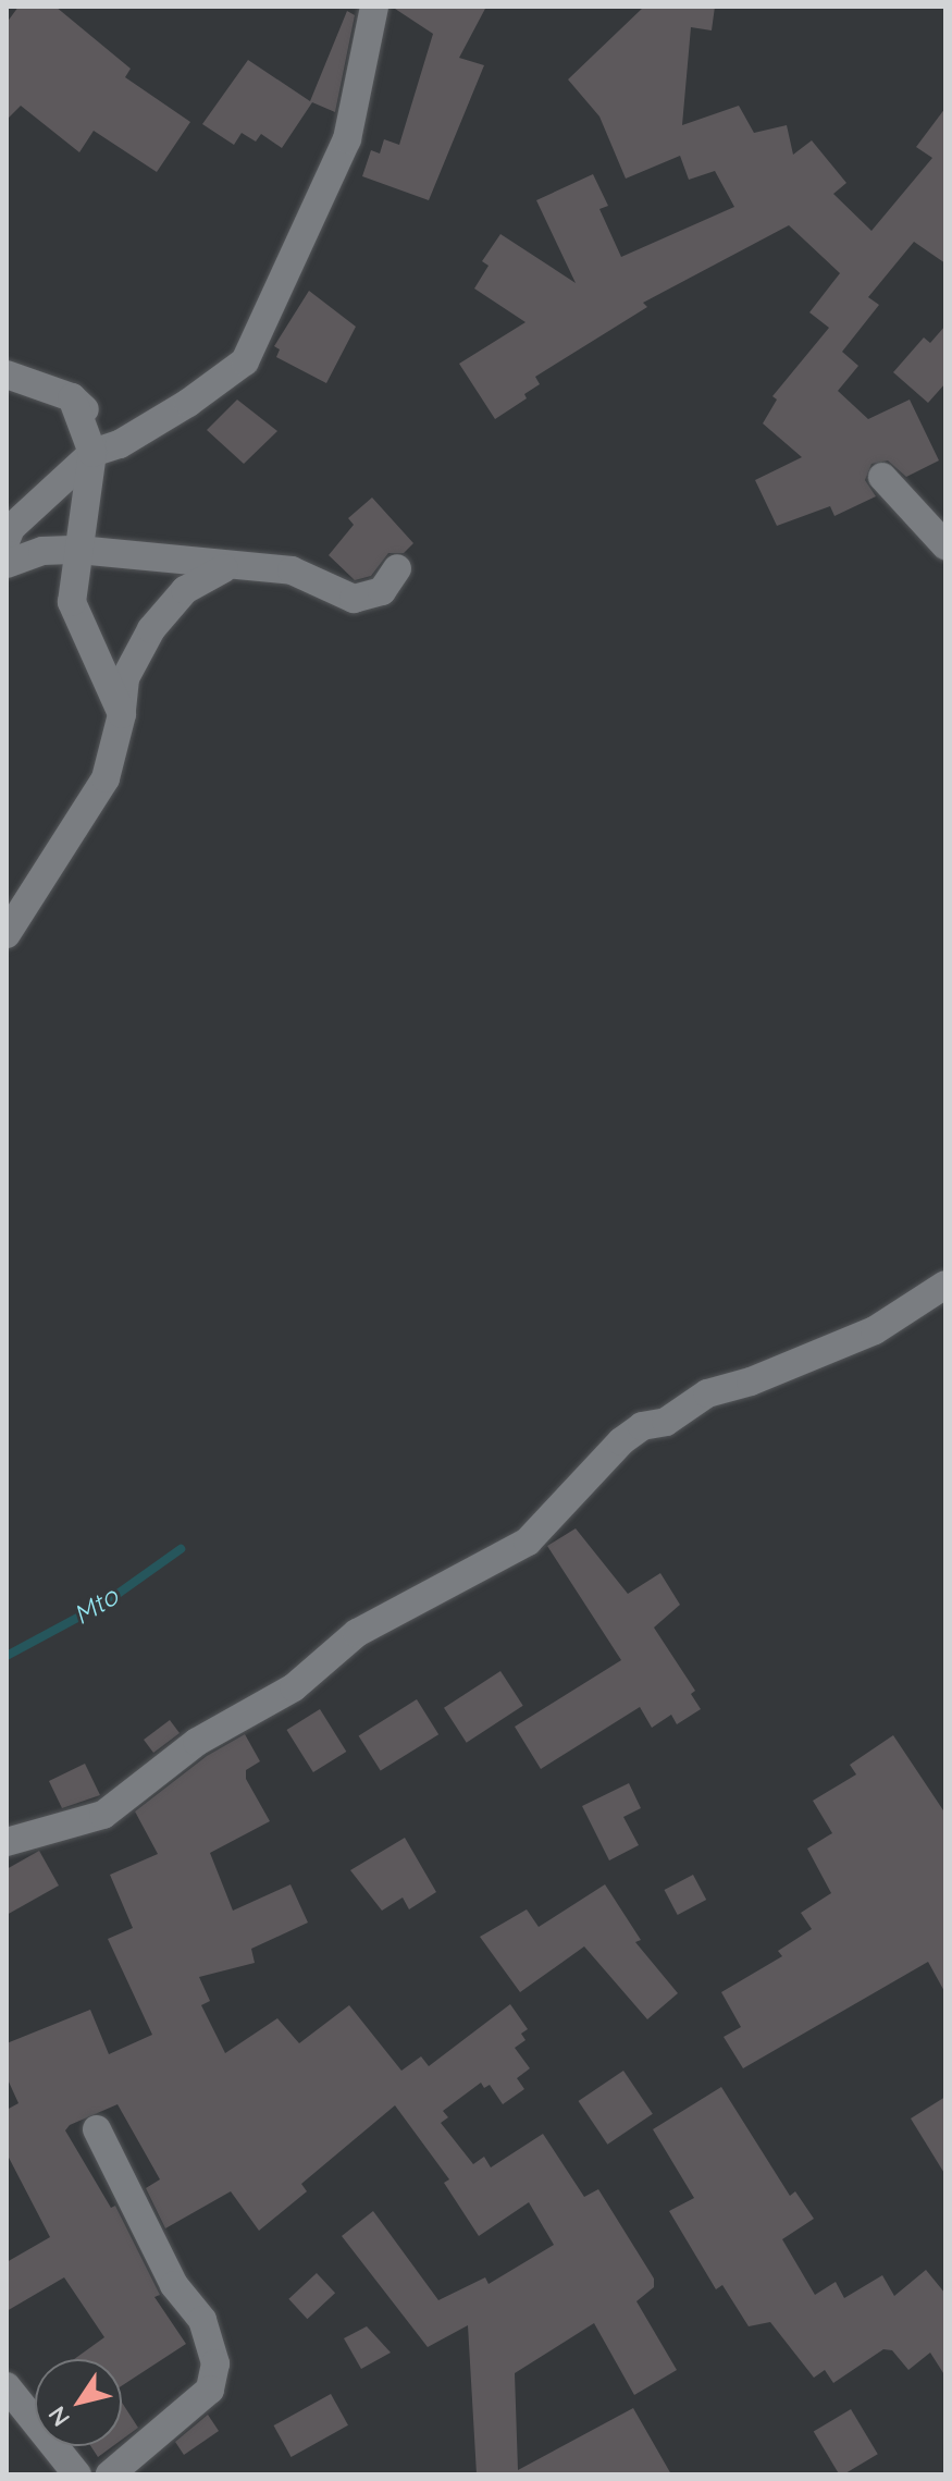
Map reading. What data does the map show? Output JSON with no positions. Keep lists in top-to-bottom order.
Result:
{
  "water": ["Mto"],
  "north": "bottom left"
}
